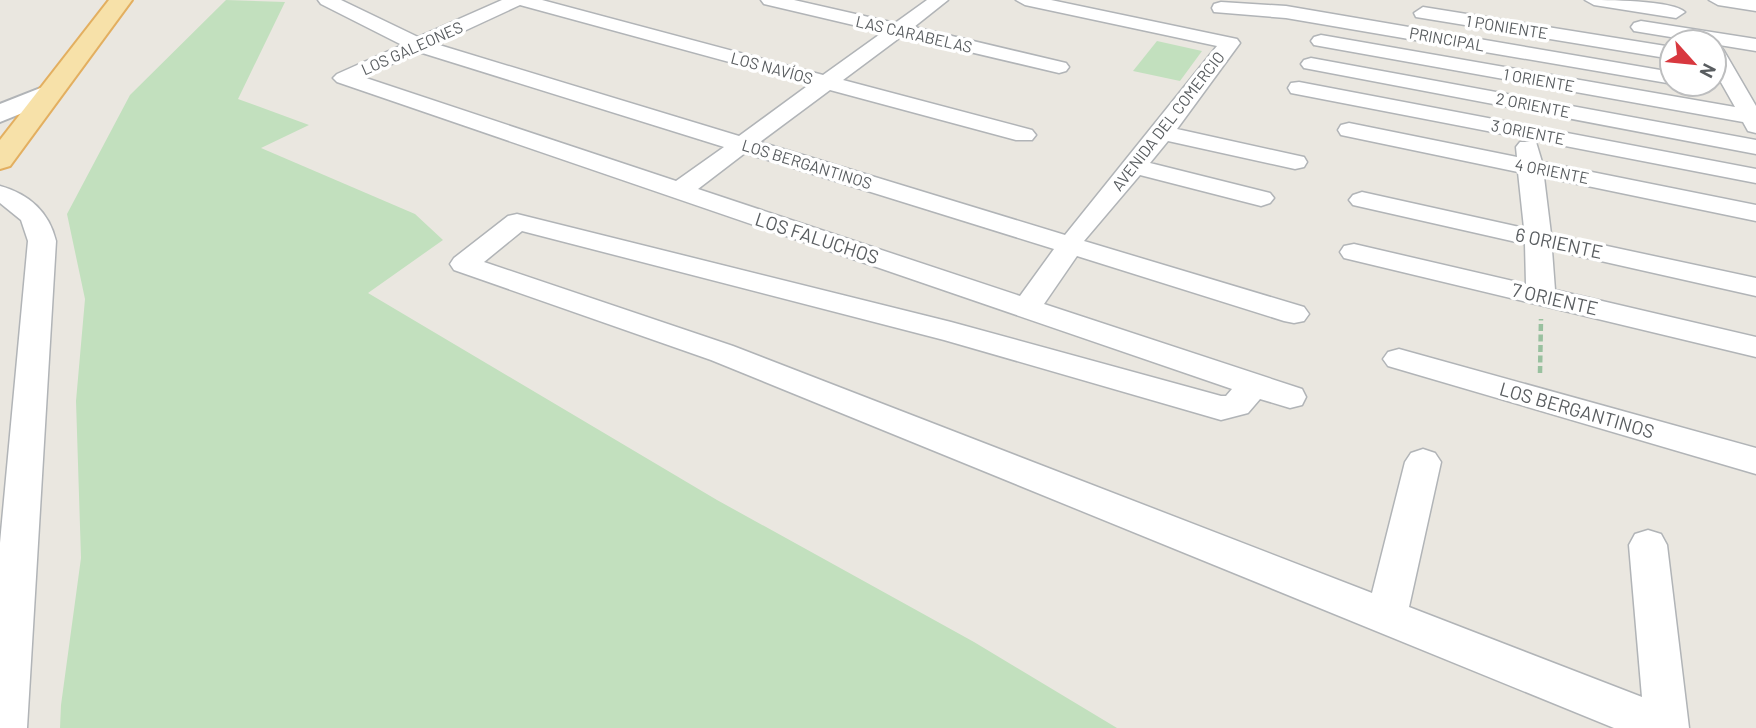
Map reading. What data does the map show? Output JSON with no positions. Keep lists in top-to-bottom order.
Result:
{
  "streets": {
    "street": [
      "1 PONIENTE",
      "LAS CARABELAS",
      "PRINCIPAL",
      "LOS GALEONES",
      "LOS NAVÍOS",
      "1 ORIENTE",
      "2 ORIENTE",
      "AVENIDA DEL COMERCIO",
      "3 ORIENTE",
      "LOS BERGANTINOS",
      "4 ORIENTE",
      "LOS FALUCHOS",
      "6 ORIENTE",
      "7 ORIENTE"
    ]
  },
  "crossings": [
    ["PRINCIPAL", "AVENIDA DEL COMERCIO"],
    ["LOS GALEONES", "LOS NAVÍOS"],
    ["LOS GALEONES", "LOS BERGANTINOS"],
    ["LOS GALEONES", "LOS FALUCHOS"],
    ["AVENIDA DEL COMERCIO", "LOS BERGANTINOS"],
    ["AVENIDA DEL COMERCIO", "LOS FALUCHOS"]
  ],
  "north": "bottom right"
}
